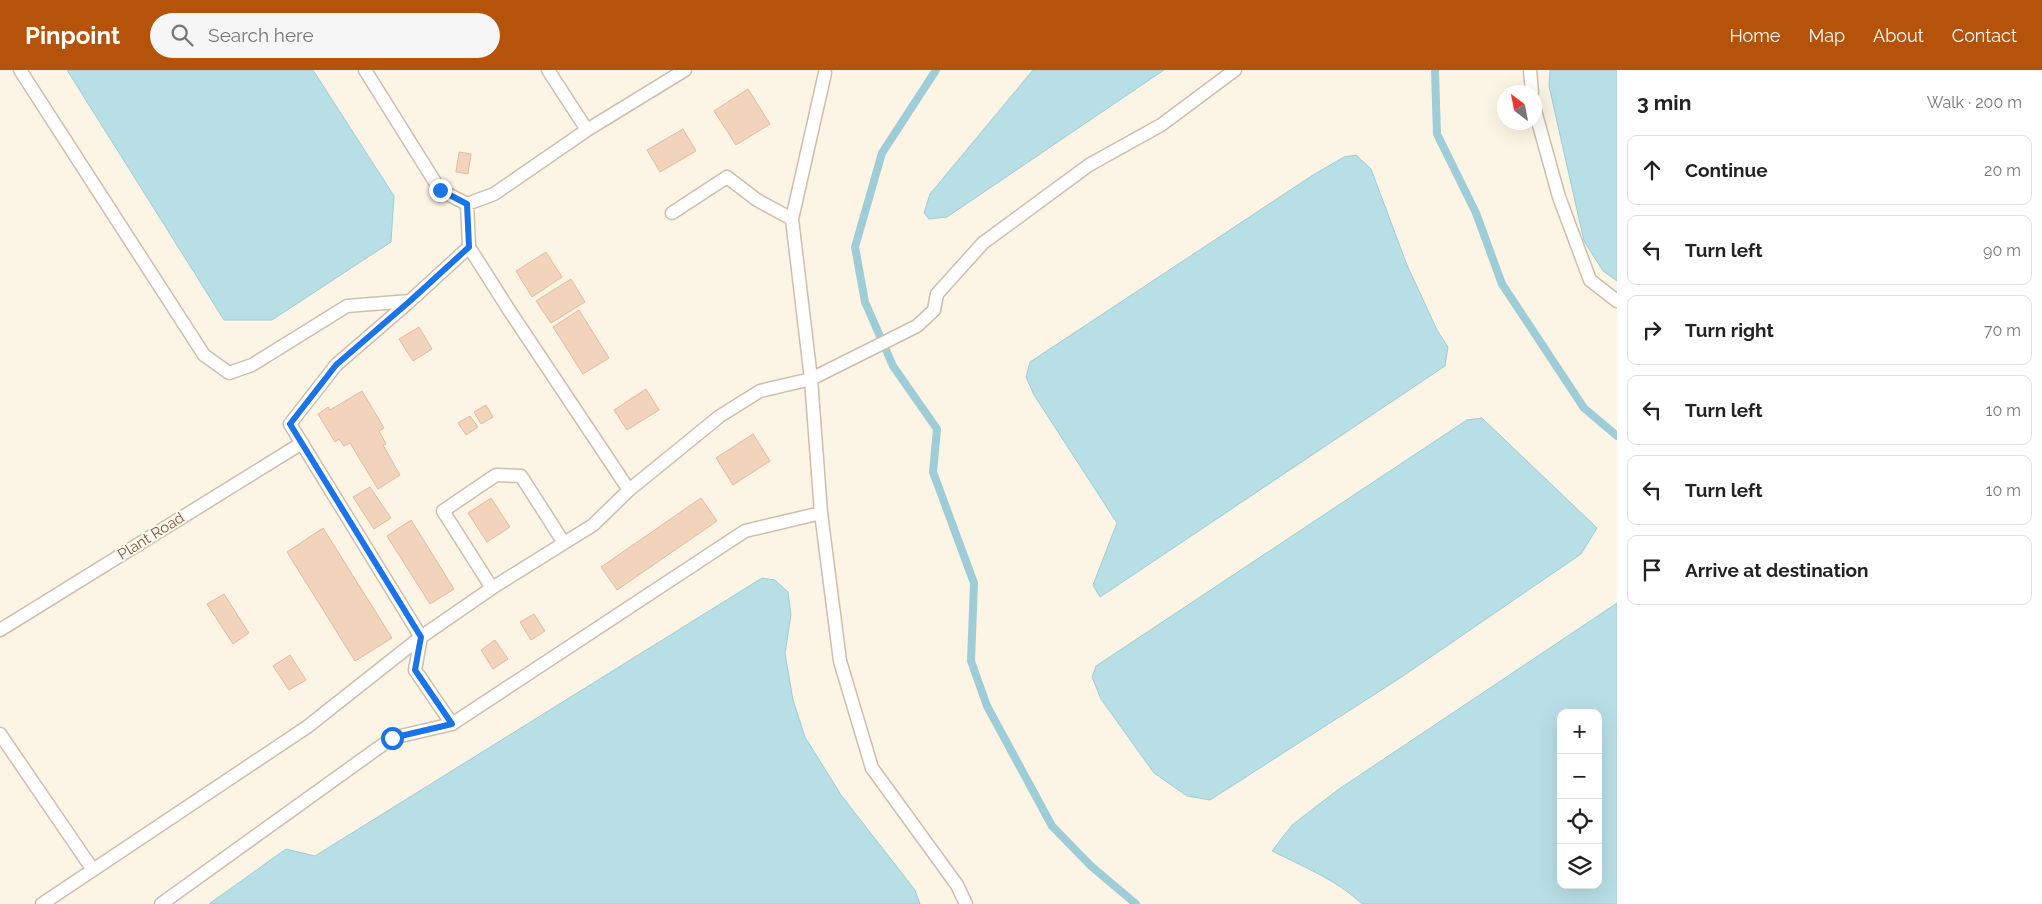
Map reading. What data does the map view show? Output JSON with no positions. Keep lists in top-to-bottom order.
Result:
{
  "streets": {
    "lane": ["Plant Road"]
  },
  "north": "top left",
  "page": {
    "header": "Pinpoint",
    "search": "Search here",
    "nav": [
      "Home",
      "Map",
      "About",
      "Contact"
    ],
    "heading": ["3 min", "Walk · 200 m"],
    "list": [
      ["Continue", "20 m"],
      ["Turn left", "90 m"],
      ["Turn right", "70 m"],
      ["Turn left", "10 m"],
      ["Turn left", "10 m"],
      "Arrive at destination"
    ],
    "map_buttons": ["+", "−"]
  }
}
